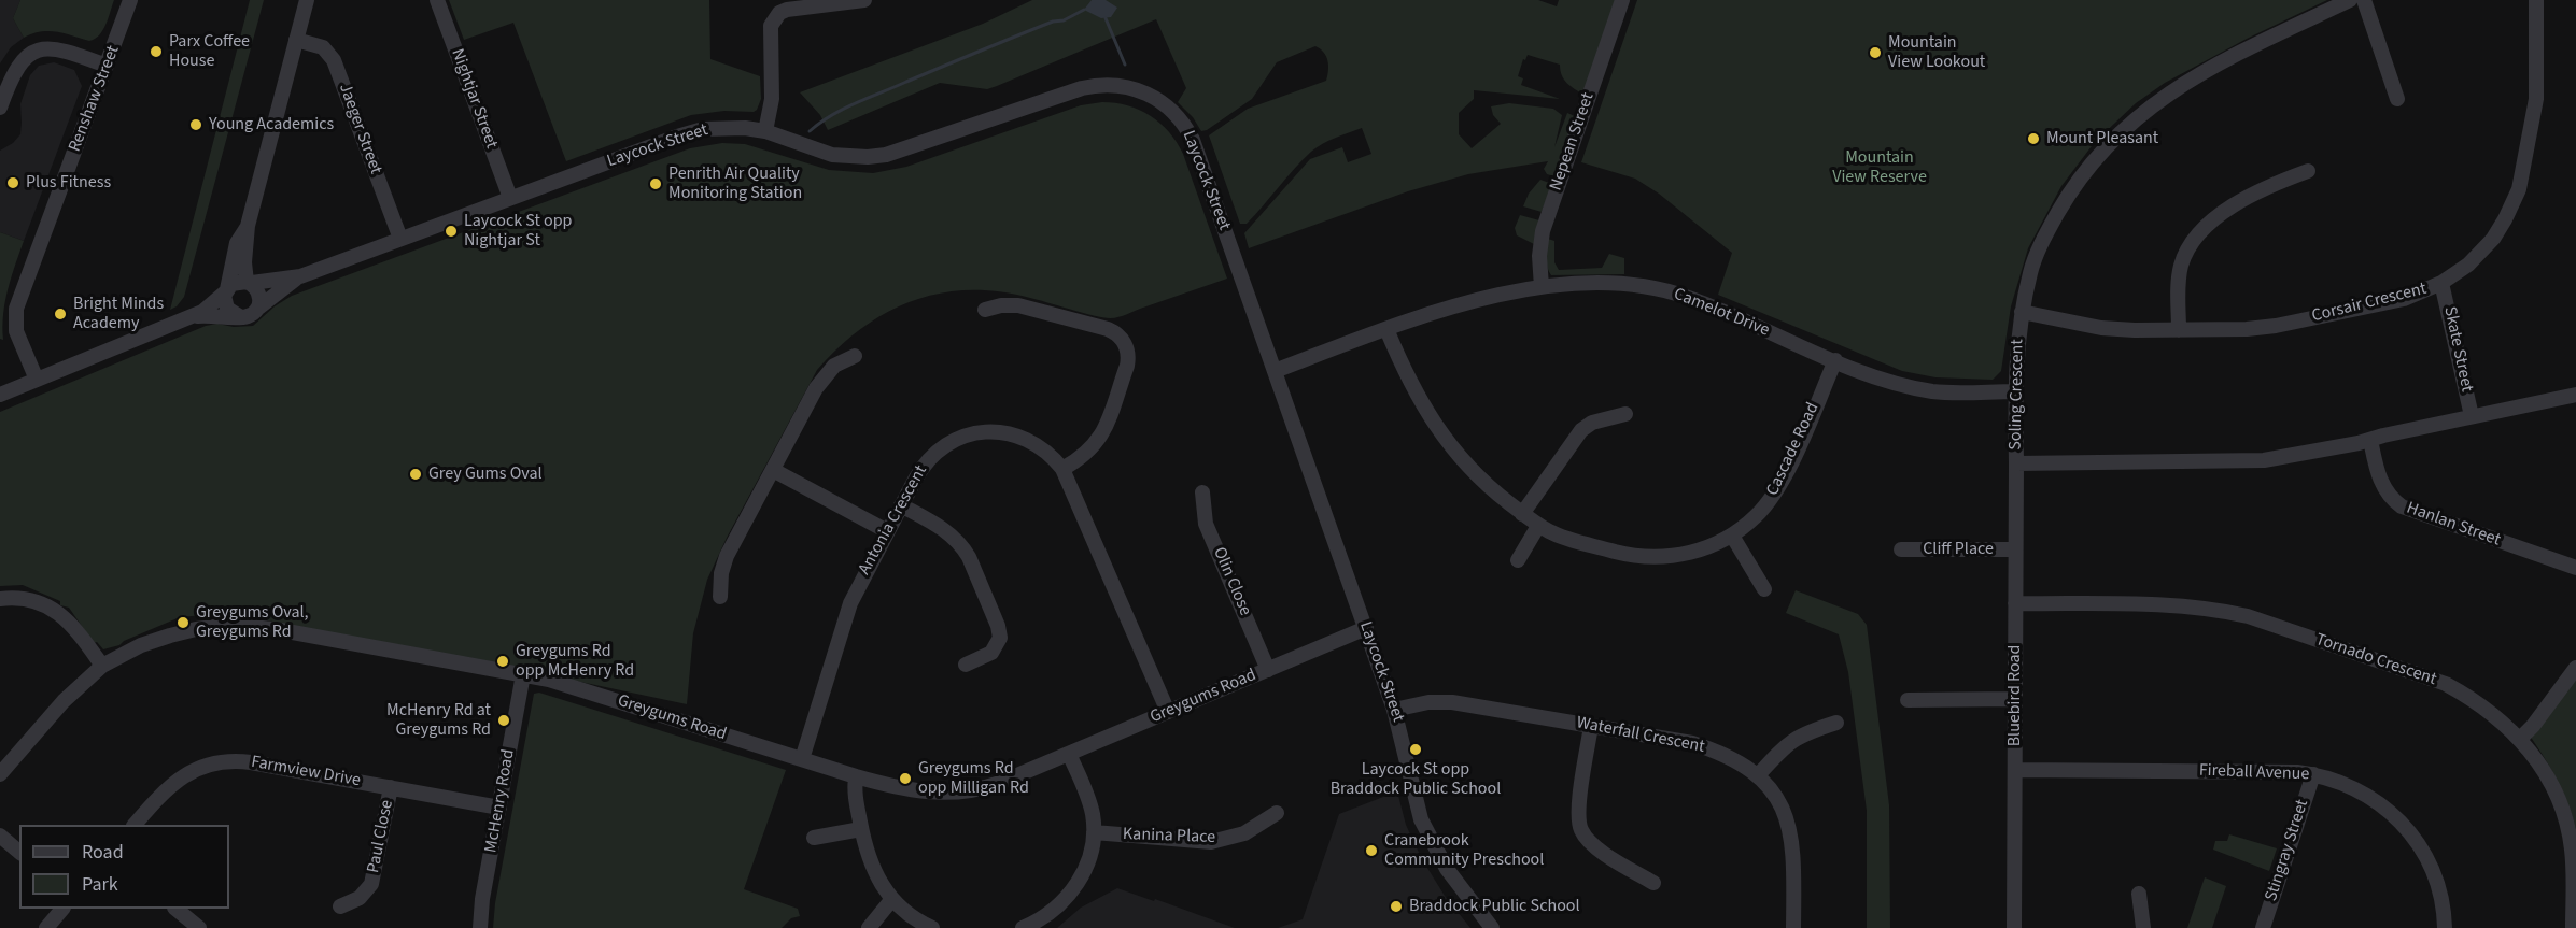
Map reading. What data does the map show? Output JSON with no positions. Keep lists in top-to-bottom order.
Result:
{
  "streets": {
    "street": [
      "Renshaw Street",
      "Nightjar Street",
      "Jaeger Street",
      "Nepean Street",
      "Laycock Street",
      "Corsair Crescent",
      "Camelot Drive",
      "Skate Street",
      "Soling Crescent",
      "Cascade Road",
      "Antonia Crescent",
      "Hanlan Street",
      "Cliff Place",
      "Olin Close",
      "Tornado Crescent",
      "Bluebird Road",
      "Greygums Road",
      "Waterfall Crescent",
      "Farmview Drive",
      "Fireball Avenue",
      "McHenry Road",
      "Paul Close",
      "Kanina Place",
      "Stingray Street"
    ]
  },
  "crossings": [
    ["Nightjar Street", "Laycock Street"],
    ["Jaeger Street", "Laycock Street"],
    ["Nepean Street", "Camelot Drive"],
    ["Laycock Street", "Camelot Drive"],
    ["Laycock Street", "Greygums Road"],
    ["Laycock Street", "Waterfall Crescent"],
    ["Corsair Crescent", "Skate Street"],
    ["Corsair Crescent", "Soling Crescent"],
    ["Camelot Drive", "Soling Crescent"],
    ["Camelot Drive", "Cascade Road"],
    ["Skate Street", "Soling Crescent"],
    ["Soling Crescent", "Hanlan Street"],
    ["Soling Crescent", "Bluebird Road"],
    ["Antonia Crescent", "Greygums Road"],
    ["Cliff Place", "Bluebird Road"],
    ["Olin Close", "Greygums Road"],
    ["Tornado Crescent", "Bluebird Road"],
    ["Bluebird Road", "Fireball Avenue"],
    ["Greygums Road", "McHenry Road"],
    ["Farmview Drive", "McHenry Road"],
    ["Farmview Drive", "Paul Close"],
    ["Fireball Avenue", "Stingray Street"]
  ],
  "parks": ["Mountain View Reserve"],
  "places": [
    "Parx Coffee House",
    "Mountain View Lookout",
    "Young Academics",
    "Mount Pleasant",
    "Plus Fitness",
    "Penrith Air Quality Monitoring Station",
    "Laycock St opp Nightjar St",
    "Bright Minds Academy",
    "Grey Gums Oval",
    "Greygums Oval, Greygums Rd",
    "Greygums Rd opp McHenry Rd",
    "McHenry Rd at Greygums Rd",
    "Laycock St opp Braddock Public School",
    "Greygums Rd opp Milligan Rd",
    "Cranebrook Community Preschool",
    "Braddock Public School"
  ],
  "legend": ["Road", "Park"]
}
